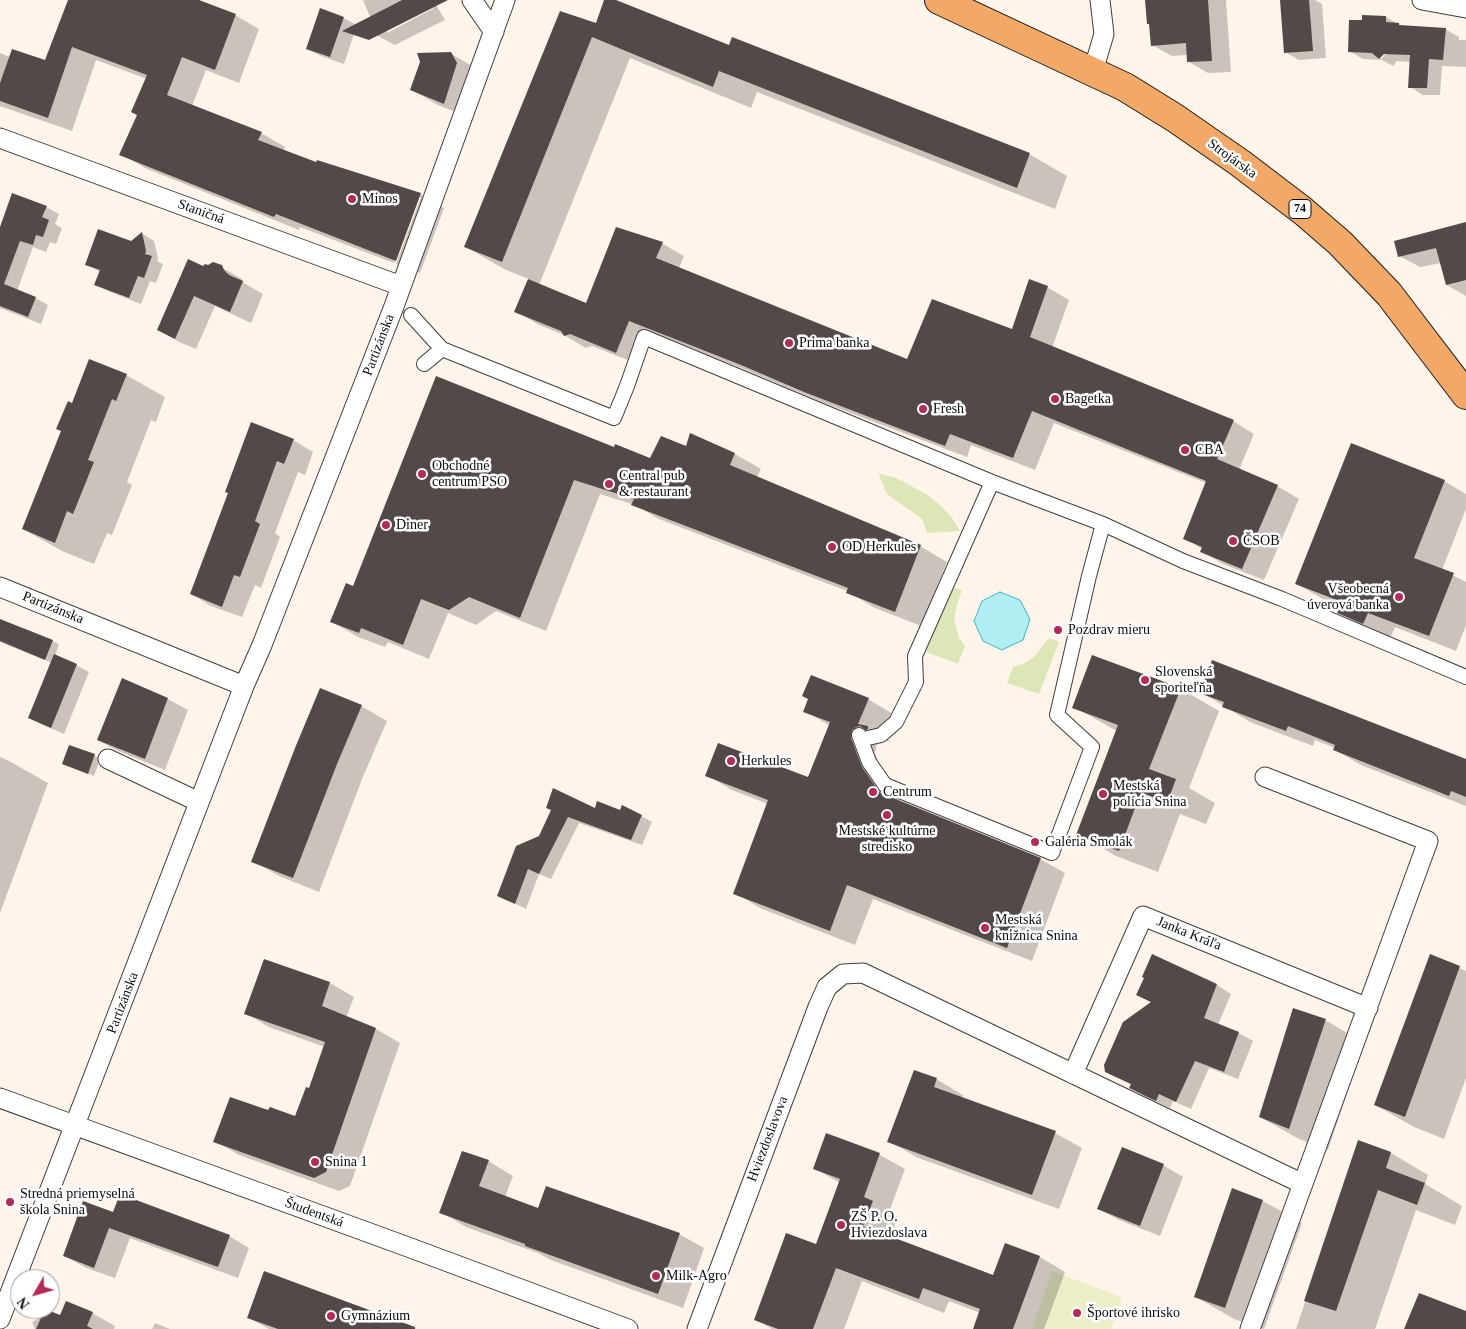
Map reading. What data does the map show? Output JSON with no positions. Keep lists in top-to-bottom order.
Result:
{
  "streets": {
    "main road": ["Strojárska", "74"],
    "street": [
      "Staničná",
      "Partizánska",
      "Janka Kráľa",
      "Hviezdoslavova",
      "Študentská"
    ]
  },
  "crossings": [
    ["Staničná", "Partizánska"],
    ["Partizánska", "Študentská"],
    ["Janka Kráľa", "Hviezdoslavova"]
  ],
  "places": [
    "Minos",
    "Prima banka",
    "Bagetka",
    "Fresh",
    "CBA",
    "Obchodné centrum PSO",
    "Central pub & restaurant",
    "Diner",
    "ČSOB",
    "OD Herkules",
    "Všeobecná úverová banka",
    "Pozdrav mieru",
    "Slovenská sporiteľňa",
    "Herkules",
    "Centrum",
    "Mestská polícia Snina",
    "Mestské kultúrne stredisko",
    "Galéria Smolák",
    "Mestská knižnica Snina",
    "Snina 1",
    "Stredná priemyselná škola Snina",
    "ZŠ P. O. Hviezdoslava",
    "Milk-Agro",
    "Športové ihrisko",
    "Gymnázium"
  ],
  "north": "bottom left"
}
